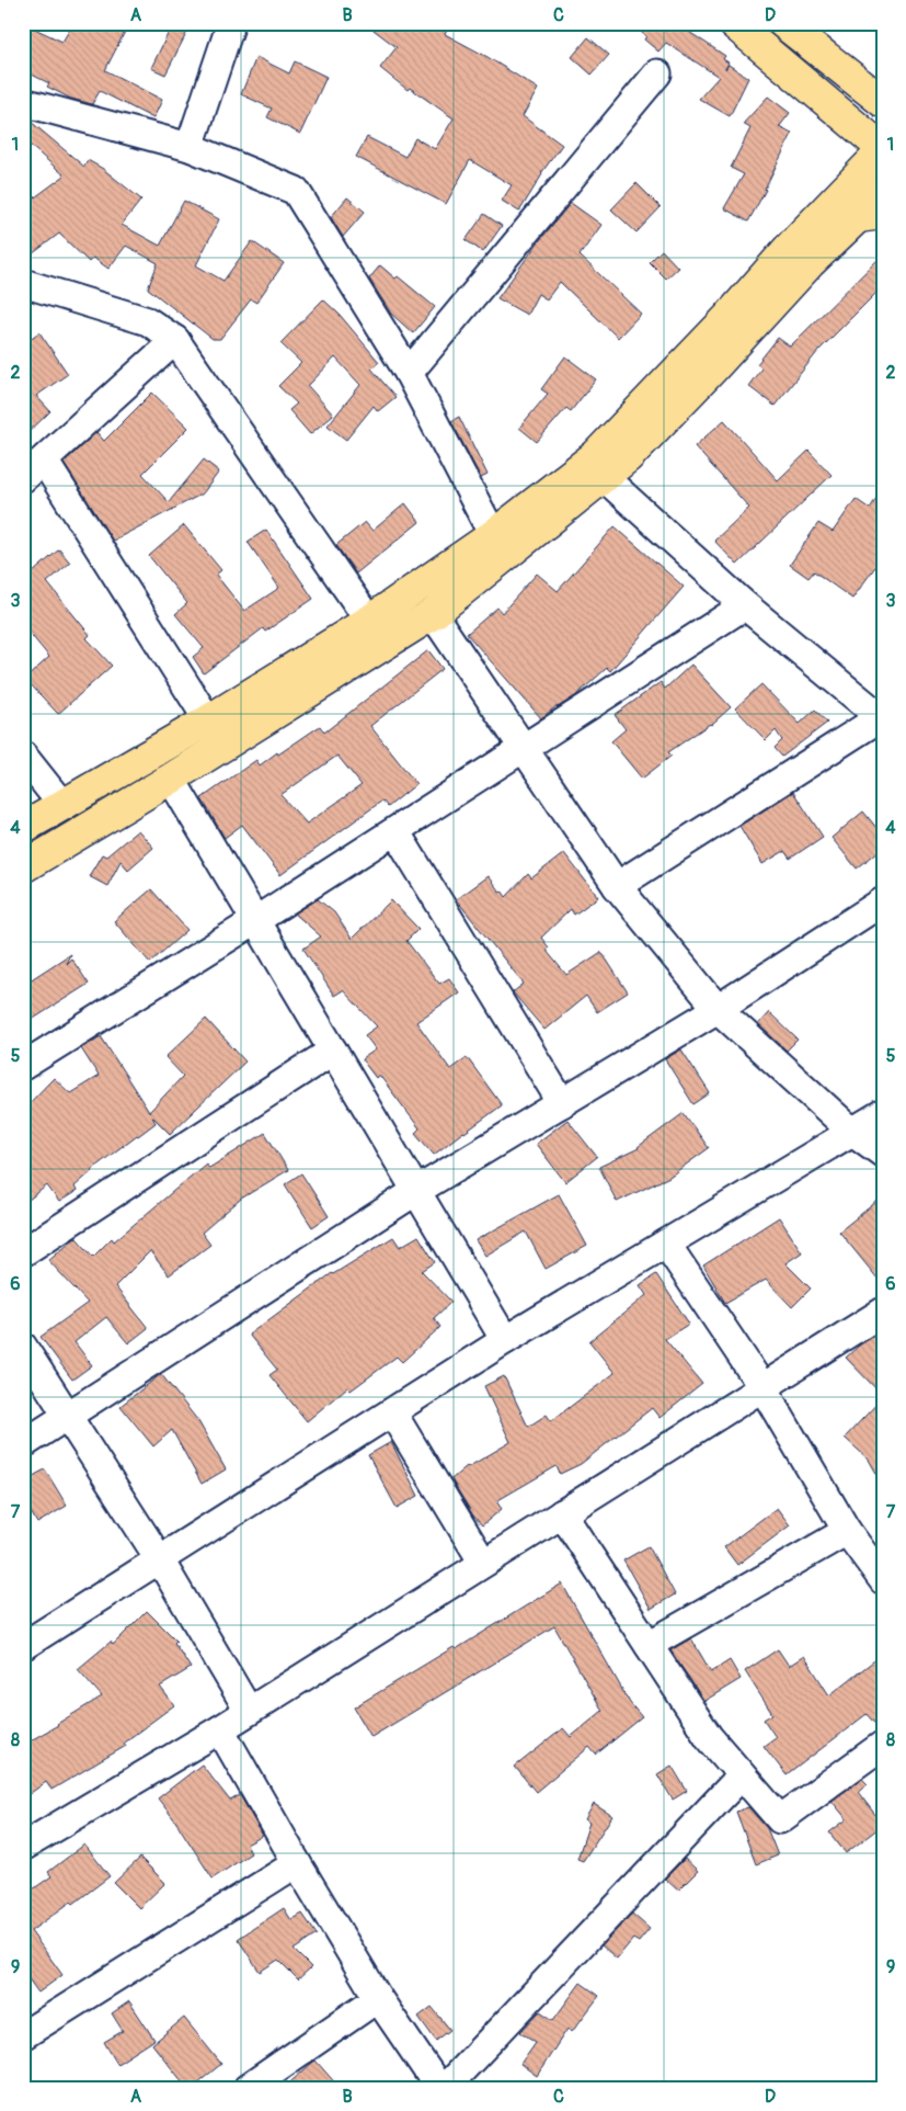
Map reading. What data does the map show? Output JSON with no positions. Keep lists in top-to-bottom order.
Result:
{
  "grid": {
    "columns": [
      "A",
      "B",
      "C",
      "D"
    ],
    "rows": [
      "1",
      "2",
      "3",
      "4",
      "5",
      "6",
      "7",
      "8",
      "9"
    ]
  }
}
